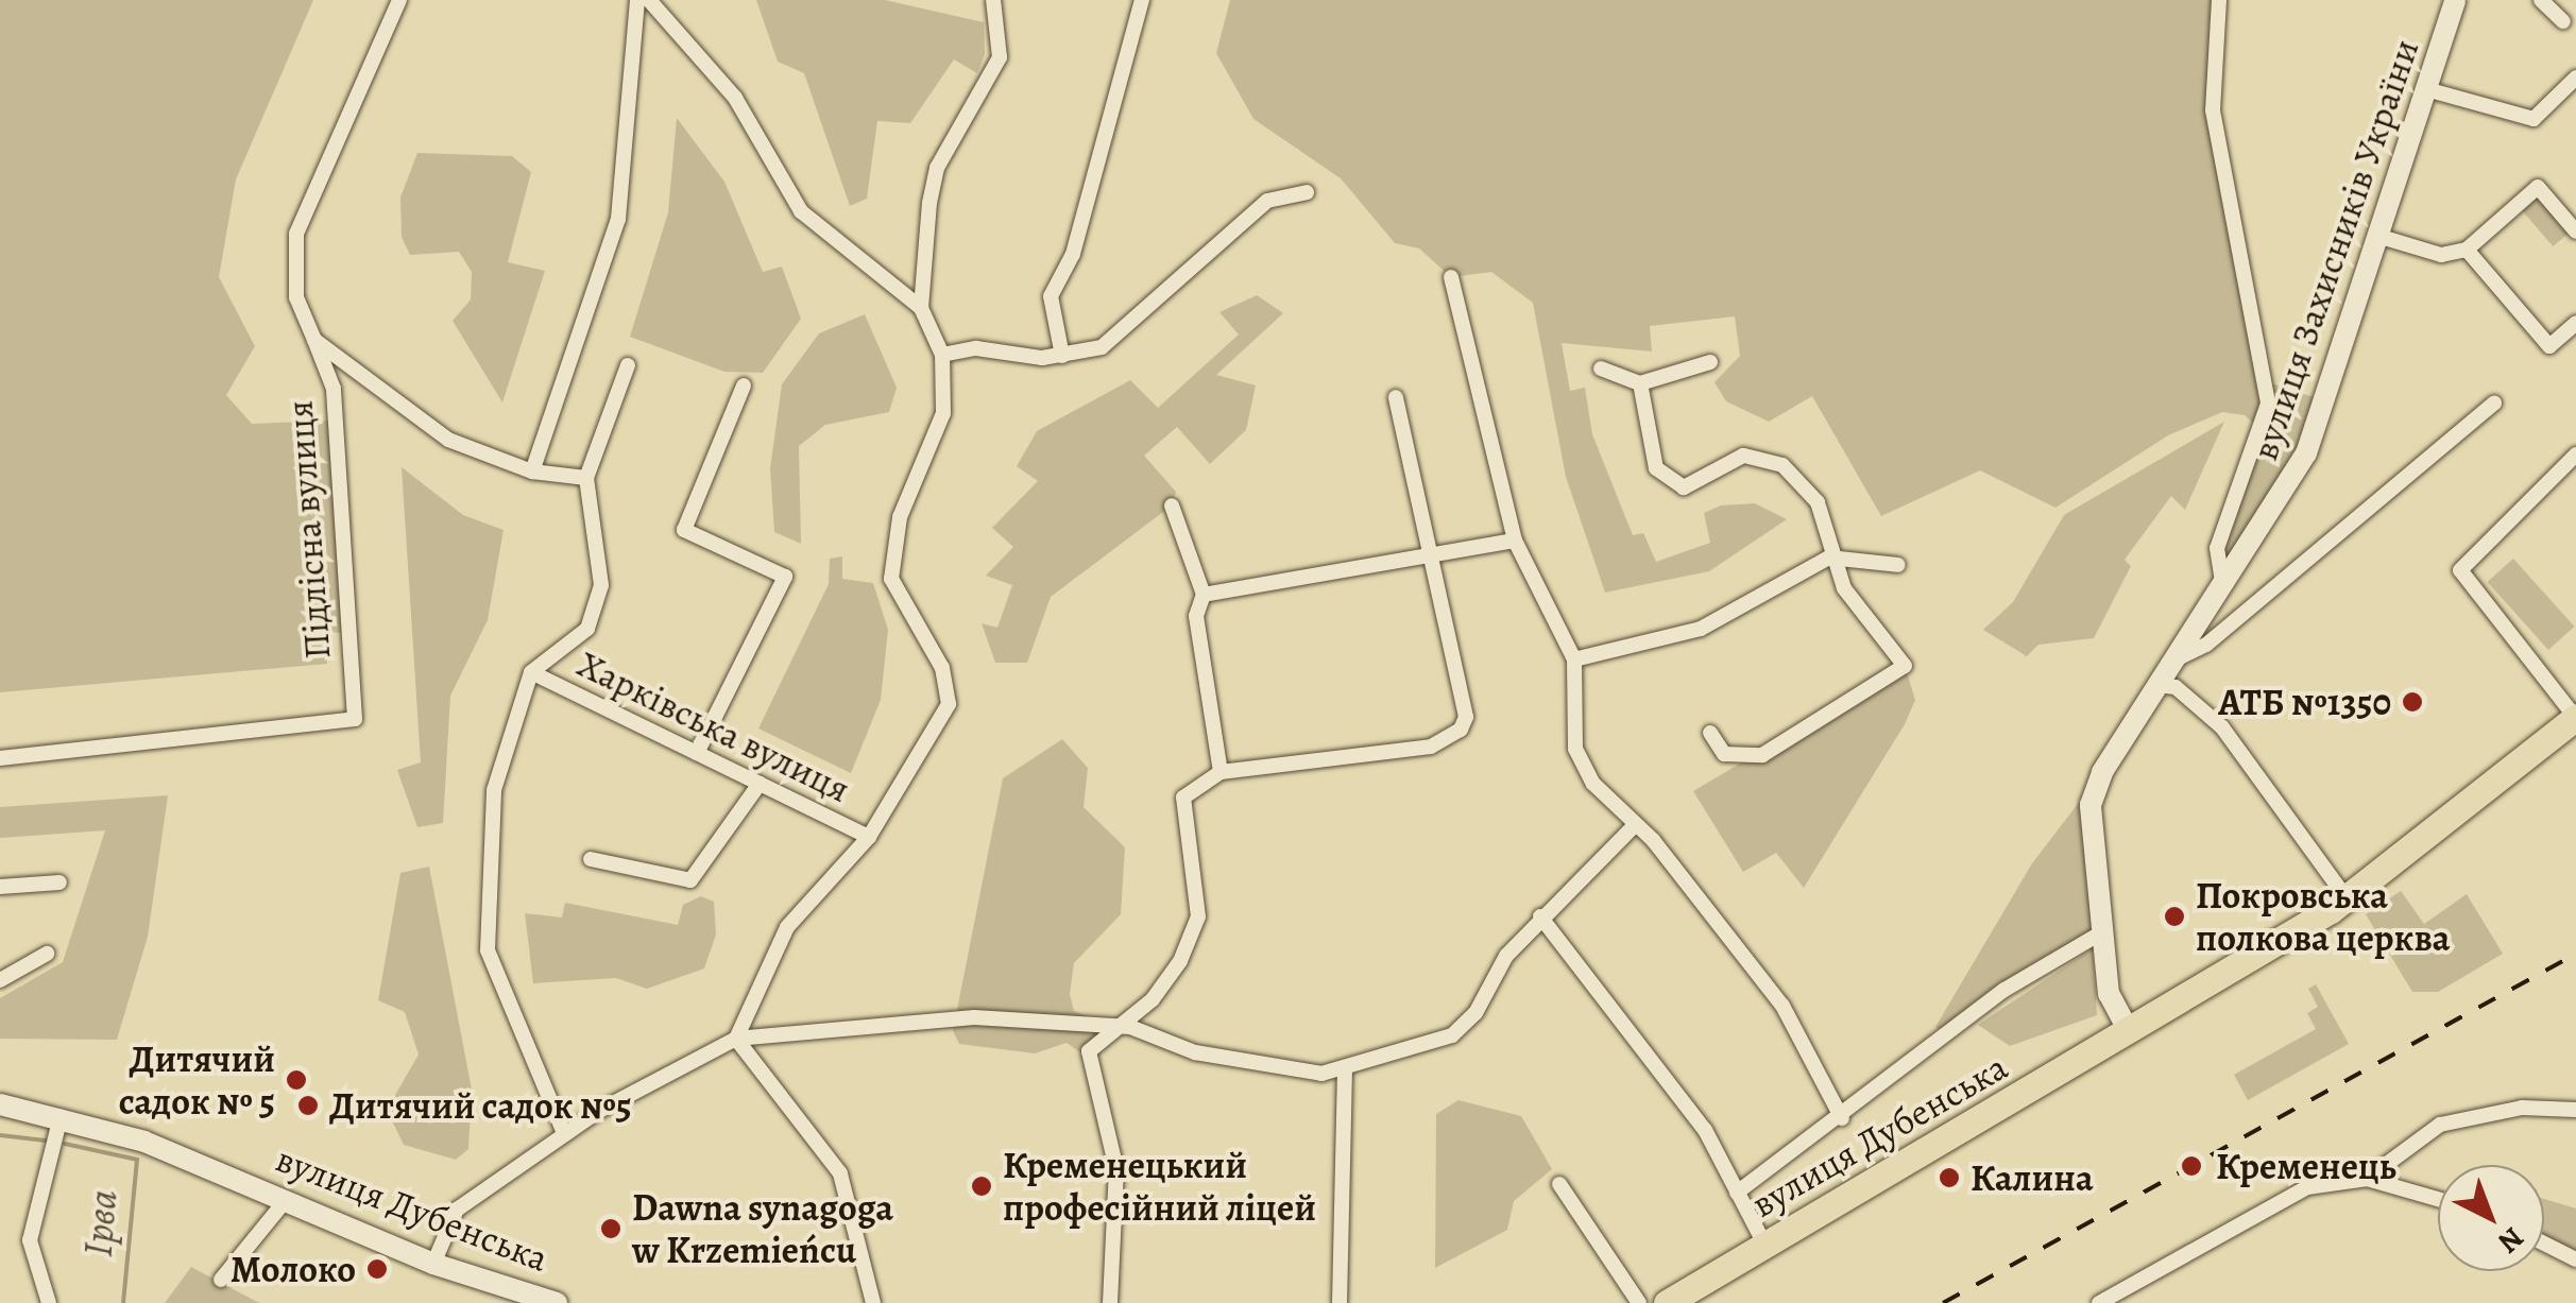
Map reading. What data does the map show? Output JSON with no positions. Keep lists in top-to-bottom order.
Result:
{
  "streets": {
    "highway": ["вулиця Дубенська"],
    "street": ["вулиця Захисників України", "Підлісна вулиця", "Харківська вулиця"]
  },
  "crossings": [
    ["вулиця Захисників України", "вулиця Дубенська"]
  ],
  "water": ["Ірва"],
  "places": [
    "АТБ №1350",
    "Покровська полкова церква",
    "Дитячий садок № 5",
    "Дитячий садок №5",
    "Кременець",
    "Калина",
    "Кременецький професійний ліцей",
    "Dawna synagoga w Krzemieńcu",
    "Молоко"
  ],
  "north": "bottom right"
}
